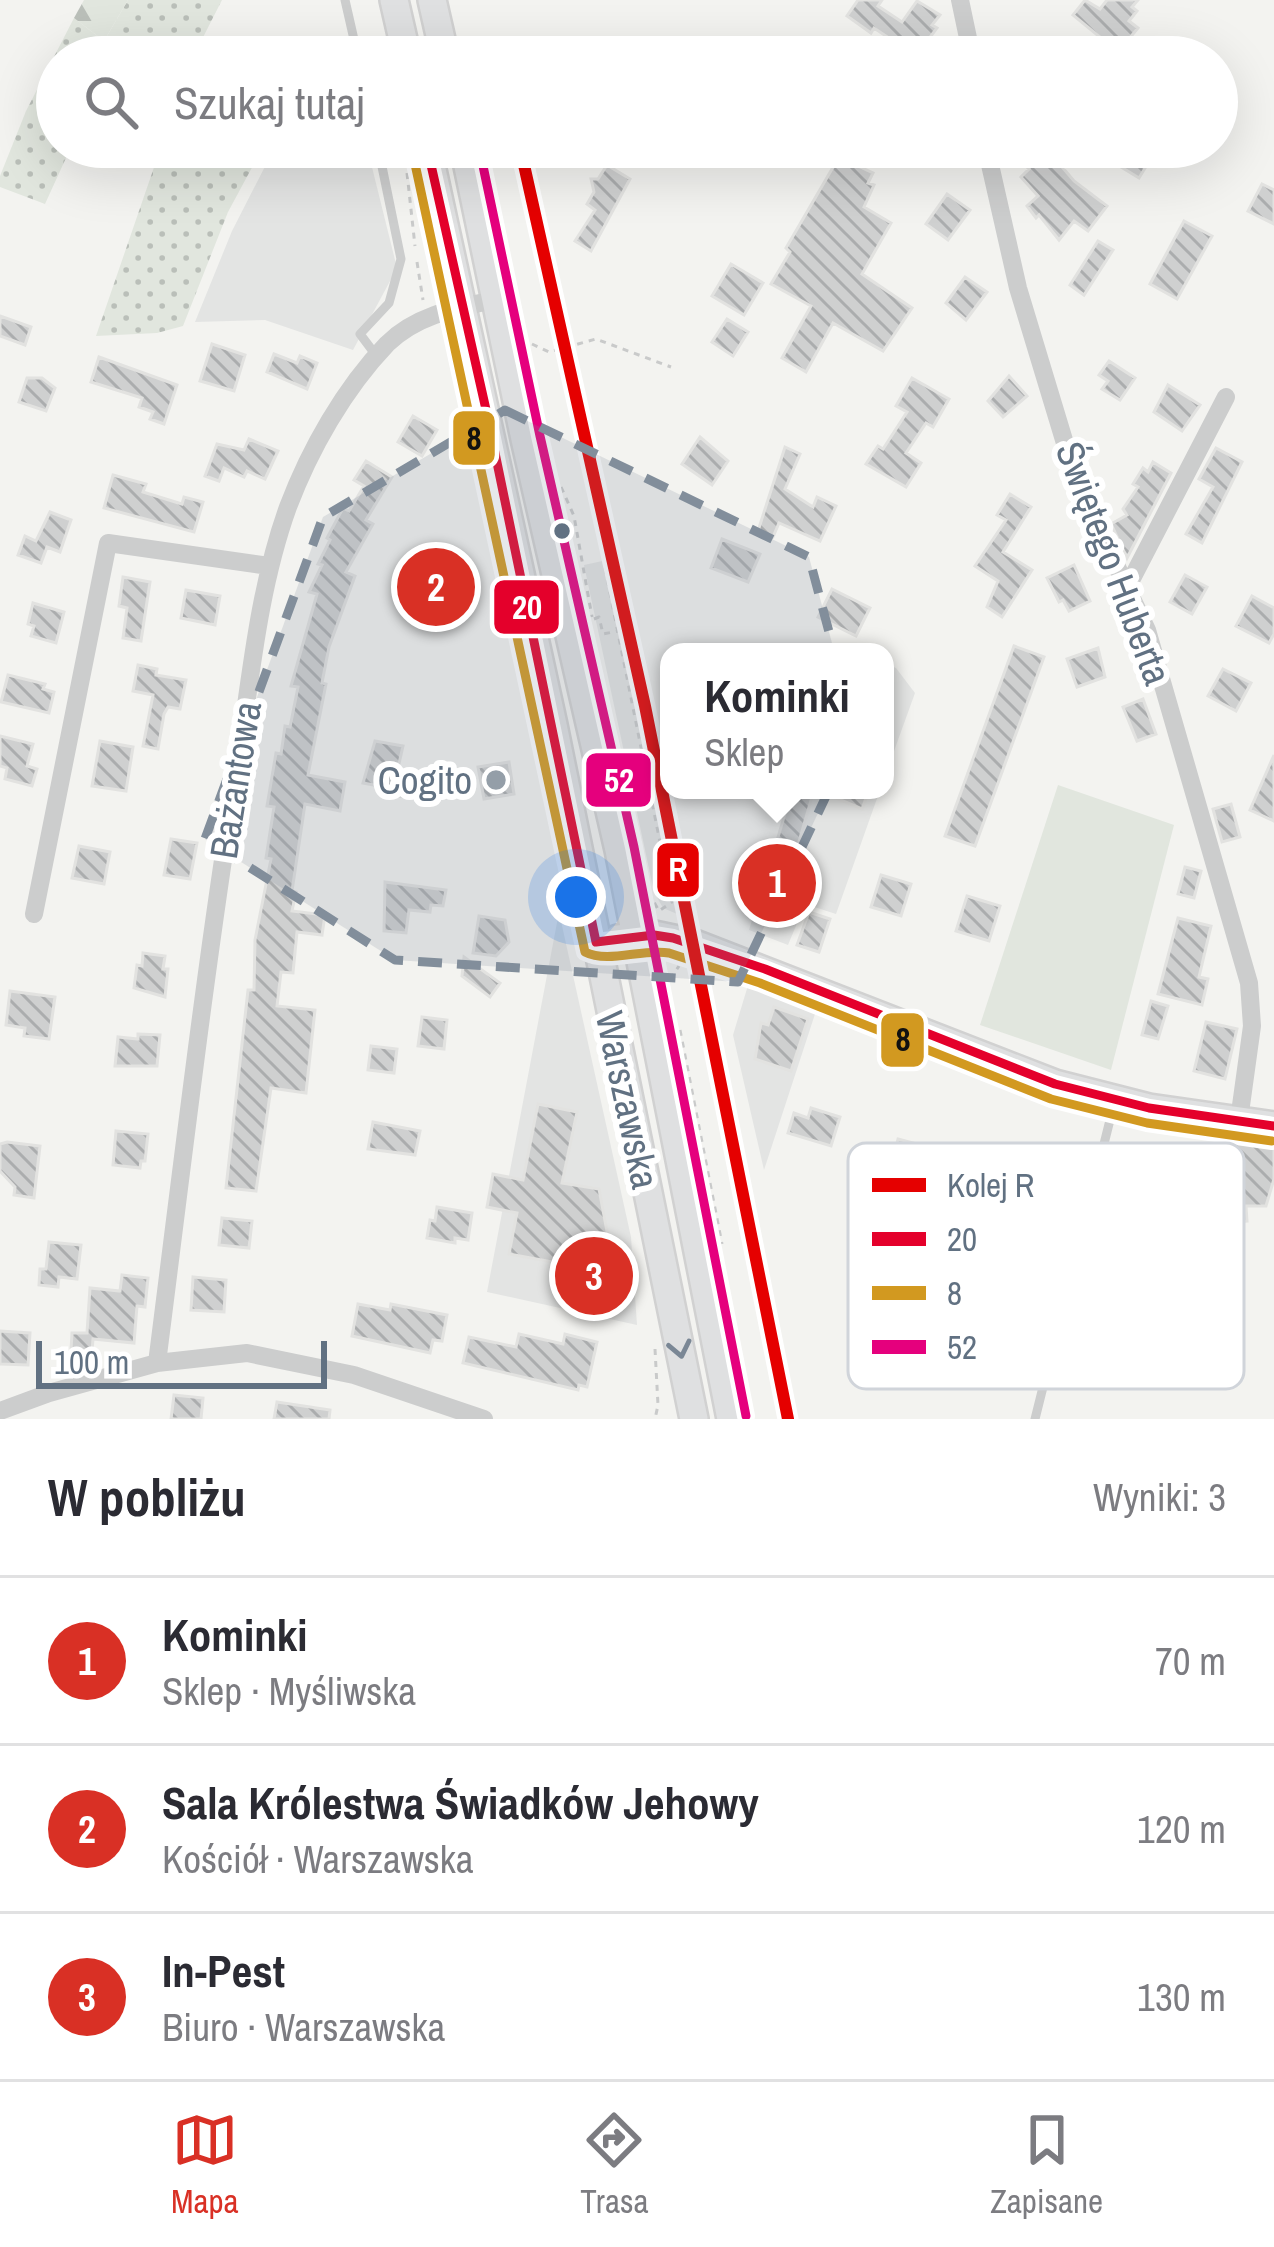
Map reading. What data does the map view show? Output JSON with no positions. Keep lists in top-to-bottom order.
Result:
{
  "streets": {
    "main road": ["Warszawska"],
    "street": ["Świętego Huberta", "Bażantowa"]
  },
  "crossings": [
    ["Bażantowa", "Warszawska"]
  ],
  "places": ["Cogito"],
  "lines": [
    "rail line R",
    "transit line 20",
    "transit line 8",
    "transit line 52"
  ],
  "legend": [
    "Kolej R",
    "20",
    "8",
    "52"
  ],
  "scale_bar": "100 m",
  "page": {
    "search": "Szukaj tutaj",
    "pins": ["2", "1", "3"],
    "popup": ["Kominki", "Sklep"],
    "scale": "100 m",
    "heading": ["W pobliżu", "Wyniki: 3"],
    "list": [
      {
        "mark": "1",
        "name": "Kominki",
        "note": "Sklep · Myśliwska",
        "value": "70 m"
      },
      {
        "mark": "2",
        "name": "Sala Królestwa Świadków Jehowy",
        "note": "Kościół · Warszawska",
        "value": "120 m"
      },
      {
        "mark": "3",
        "name": "In-Pest",
        "note": "Biuro · Warszawska",
        "value": "130 m"
      }
    ],
    "nav": ["Mapa", "Trasa", "Zapisane"]
  }
}
